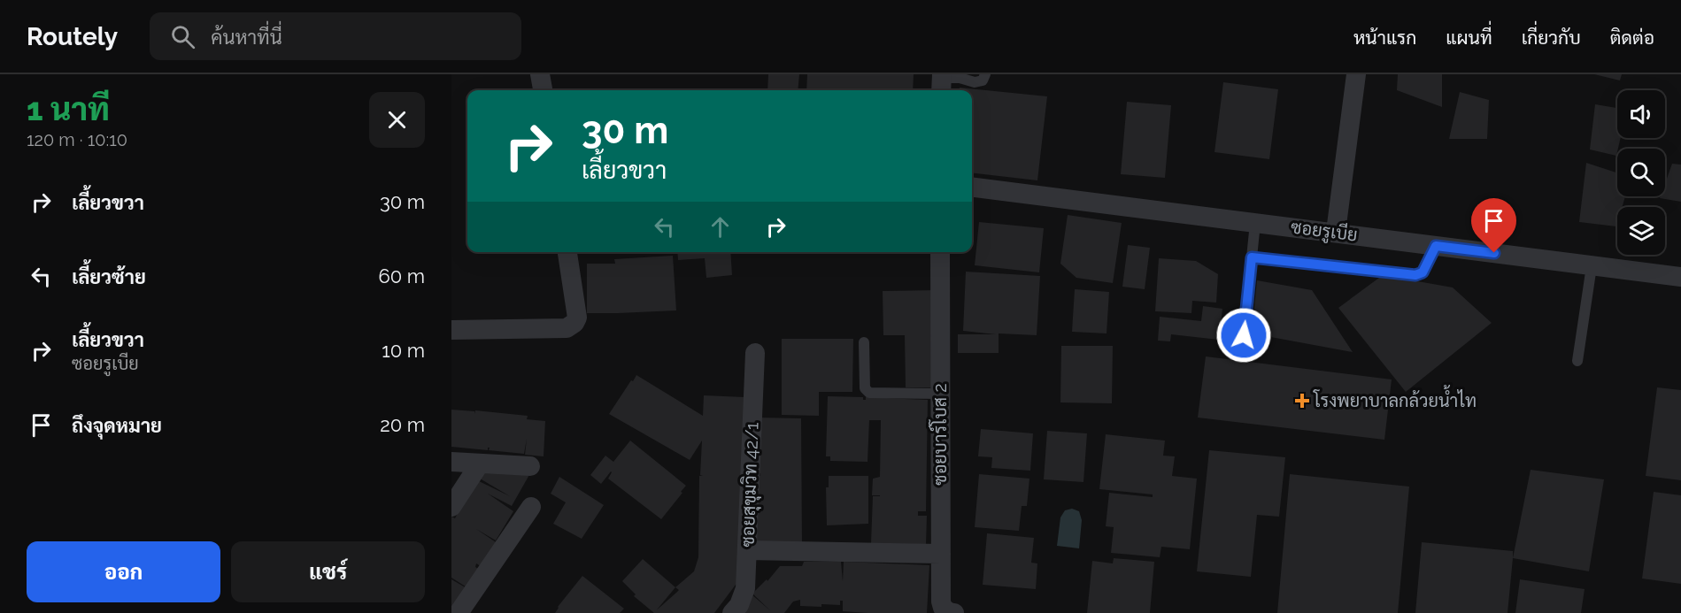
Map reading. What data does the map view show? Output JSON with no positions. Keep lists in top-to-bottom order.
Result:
{
  "streets": {
    "street": ["ซอยรูเบีย", "ซอยบาร์โบส 2", "ซอยสุขุมวิท 42/1"]
  },
  "places": {
    "health": ["โรงพยาบาลกล้วยน้ำไท"]
  },
  "page": {
    "header": "Routely",
    "search": "ค้นหาที่นี่",
    "nav": [
      "หน้าแรก",
      "แผนที่",
      "เกี่ยวกับ",
      "ติดต่อ"
    ],
    "heading": ["1 นาที", "120 m · 10:10"],
    "turn": ["30 m", "เลี้ยวขวา"],
    "list": [
      {
        "name": "เลี้ยวขวา",
        "value": "30 m"
      },
      {
        "name": "เลี้ยวซ้าย",
        "value": "60 m"
      },
      {
        "name": "เลี้ยวขวา",
        "note": "ซอยรูเบีย",
        "value": "10 m"
      },
      {
        "name": "ถึงจุดหมาย",
        "value": "20 m"
      }
    ],
    "buttons": ["ออก", "แชร์"]
  }
}
